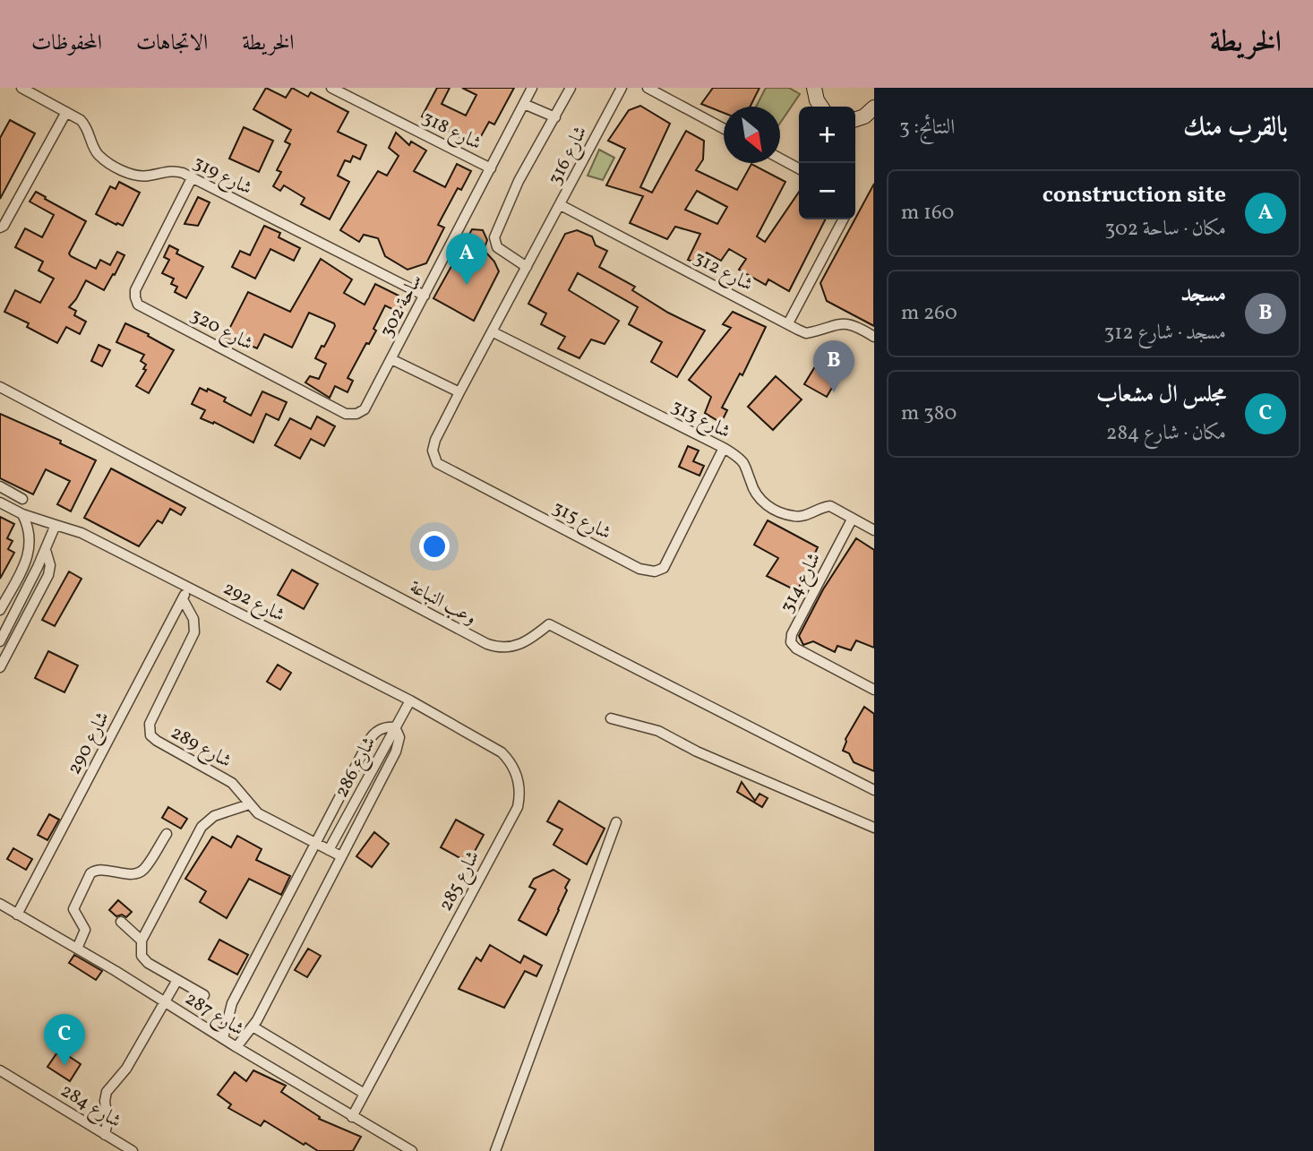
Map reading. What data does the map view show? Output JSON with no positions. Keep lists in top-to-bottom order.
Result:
{
  "streets": {
    "street": [
      "شارع 318",
      "شارع 316",
      "شارع 319",
      "شارع 312",
      "ساحة 302",
      "شارع 320",
      "شارع 313",
      "شارع 315",
      "شارع 314",
      "شارع 292",
      "وعب النباعة",
      "شارع 290",
      "شارع 289",
      "شارع 286",
      "شارع 285",
      "شارع 287",
      "شارع 284"
    ]
  },
  "crossings": [
    ["شارع 318", "ساحة 302"],
    ["شارع 316", "شارع 312"],
    ["شارع 319", "ساحة 302"],
    ["شارع 319", "شارع 320"],
    ["ساحة 302", "شارع 320"],
    ["ساحة 302", "شارع 315"],
    ["شارع 313", "شارع 315"],
    ["شارع 313", "شارع 314"],
    ["شارع 292", "شارع 290"],
    ["شارع 292", "شارع 286"],
    ["شارع 292", "شارع 285"],
    ["شارع 290", "شارع 289"],
    ["شارع 290", "شارع 287"],
    ["شارع 289", "شارع 286"],
    ["شارع 286", "شارع 285"],
    ["شارع 285", "شارع 287"]
  ],
  "north": "bottom right",
  "page": {
    "header": "الخريطة",
    "nav": ["الخريطة", "الاتجاهات", "المحفوظات"],
    "heading": ["بالقرب منك", "النتائج: 3"],
    "map_buttons": ["+", "−"],
    "list": [
      {
        "mark": "A",
        "name": "construction site",
        "note": "مكان · ساحة 302",
        "value": "160 m"
      },
      {
        "mark": "B",
        "name": "مسجد",
        "note": "مسجد · شارع 312",
        "value": "260 m"
      },
      {
        "mark": "C",
        "name": "مجلس ال مشعاب",
        "note": "مكان · شارع 284",
        "value": "380 m"
      }
    ],
    "pins": ["A", "B", "C"]
  }
}
